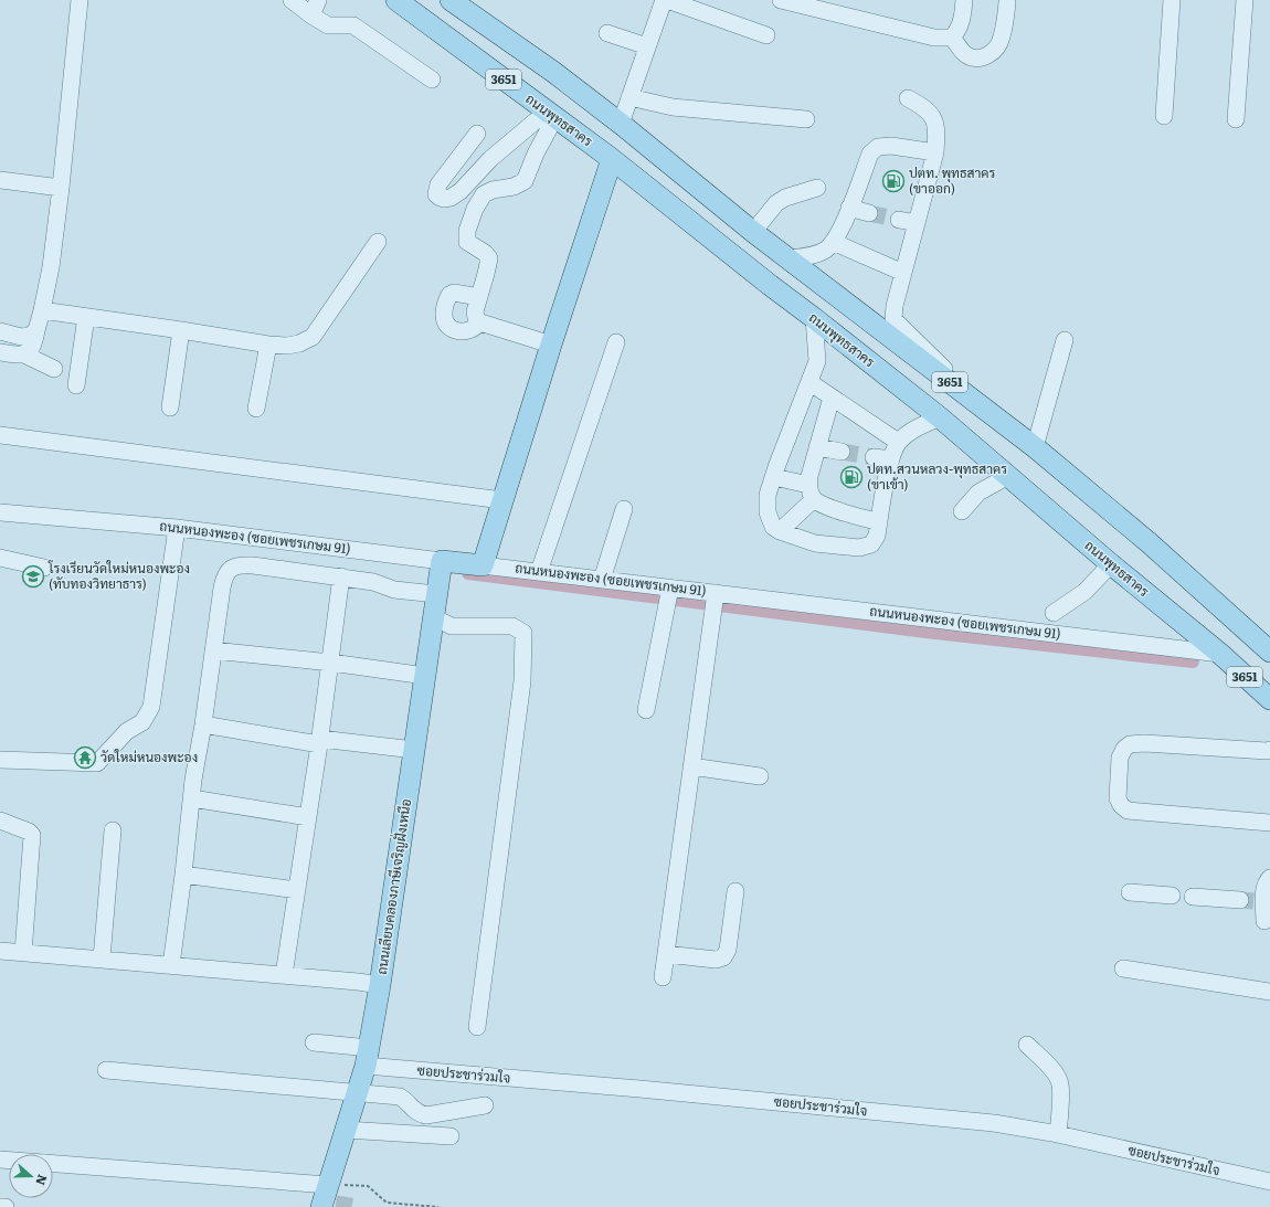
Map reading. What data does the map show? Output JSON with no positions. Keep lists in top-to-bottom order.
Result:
{
  "streets": {
    "main road": [
      "3651",
      "ถนนพุทธสาคร",
      "ถนนหนองพะอง (ซอยเพชรเกษม 91)",
      "ถนนเลียบคลองภาษีเจริญฝั่งเหนือ"
    ],
    "street": ["ซอยประชาร่วมใจ"]
  },
  "crossings": [
    ["ถนนพุทธสาคร", "ถนนหนองพะอง (ซอยเพชรเกษม 91)"],
    ["ถนนหนองพะอง (ซอยเพชรเกษม 91)", "ถนนเลียบคลองภาษีเจริญฝั่งเหนือ"],
    ["ถนนเลียบคลองภาษีเจริญฝั่งเหนือ", "ซอยประชาร่วมใจ"]
  ],
  "places": {
    "fuel station": ["ปตท. พุทธสาคร (ขาออก)", "ปตท.สวนหลวง-พุทธสาคร (ขาเข้า)"],
    "school or university": ["โรงเรียนวัดใหม่หนองพะอง (ทับทองวิทยาธาร)"],
    "temple": ["วัดใหม่หนองพะอง"]
  },
  "north": "right"
}
